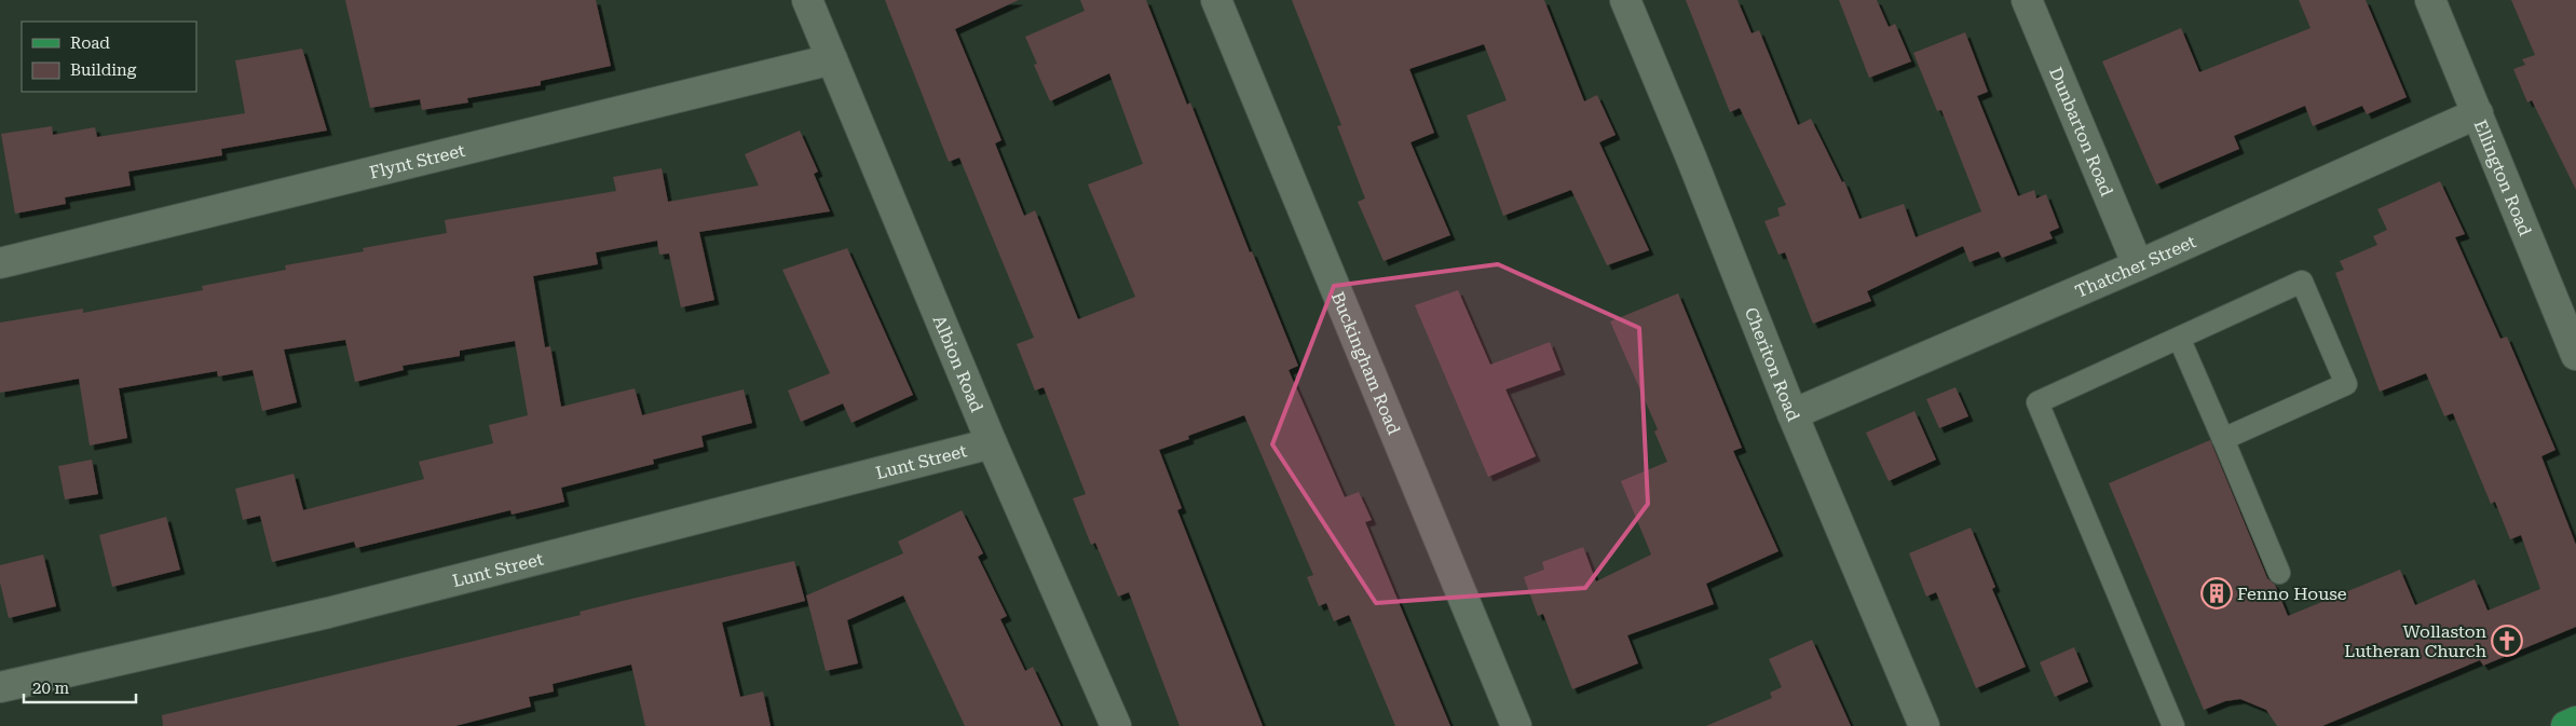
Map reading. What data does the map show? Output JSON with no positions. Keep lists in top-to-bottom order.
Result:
{
  "streets": {
    "street": [
      "Dunbarton Road",
      "Flynt Street",
      "Ellington Road",
      "Thatcher Street",
      "Buckingham Road",
      "Albion Road",
      "Cheriton Road",
      "Lunt Street"
    ]
  },
  "crossings": [
    ["Dunbarton Road", "Thatcher Street"],
    ["Flynt Street", "Albion Road"],
    ["Ellington Road", "Thatcher Street"],
    ["Thatcher Street", "Cheriton Road"],
    ["Albion Road", "Lunt Street"]
  ],
  "places": {
    "building": ["Fenno House"],
    "church": ["Wollaston Lutheran Church"]
  },
  "legend": ["Road", "Building"],
  "scale_bar": "20 m"
}
